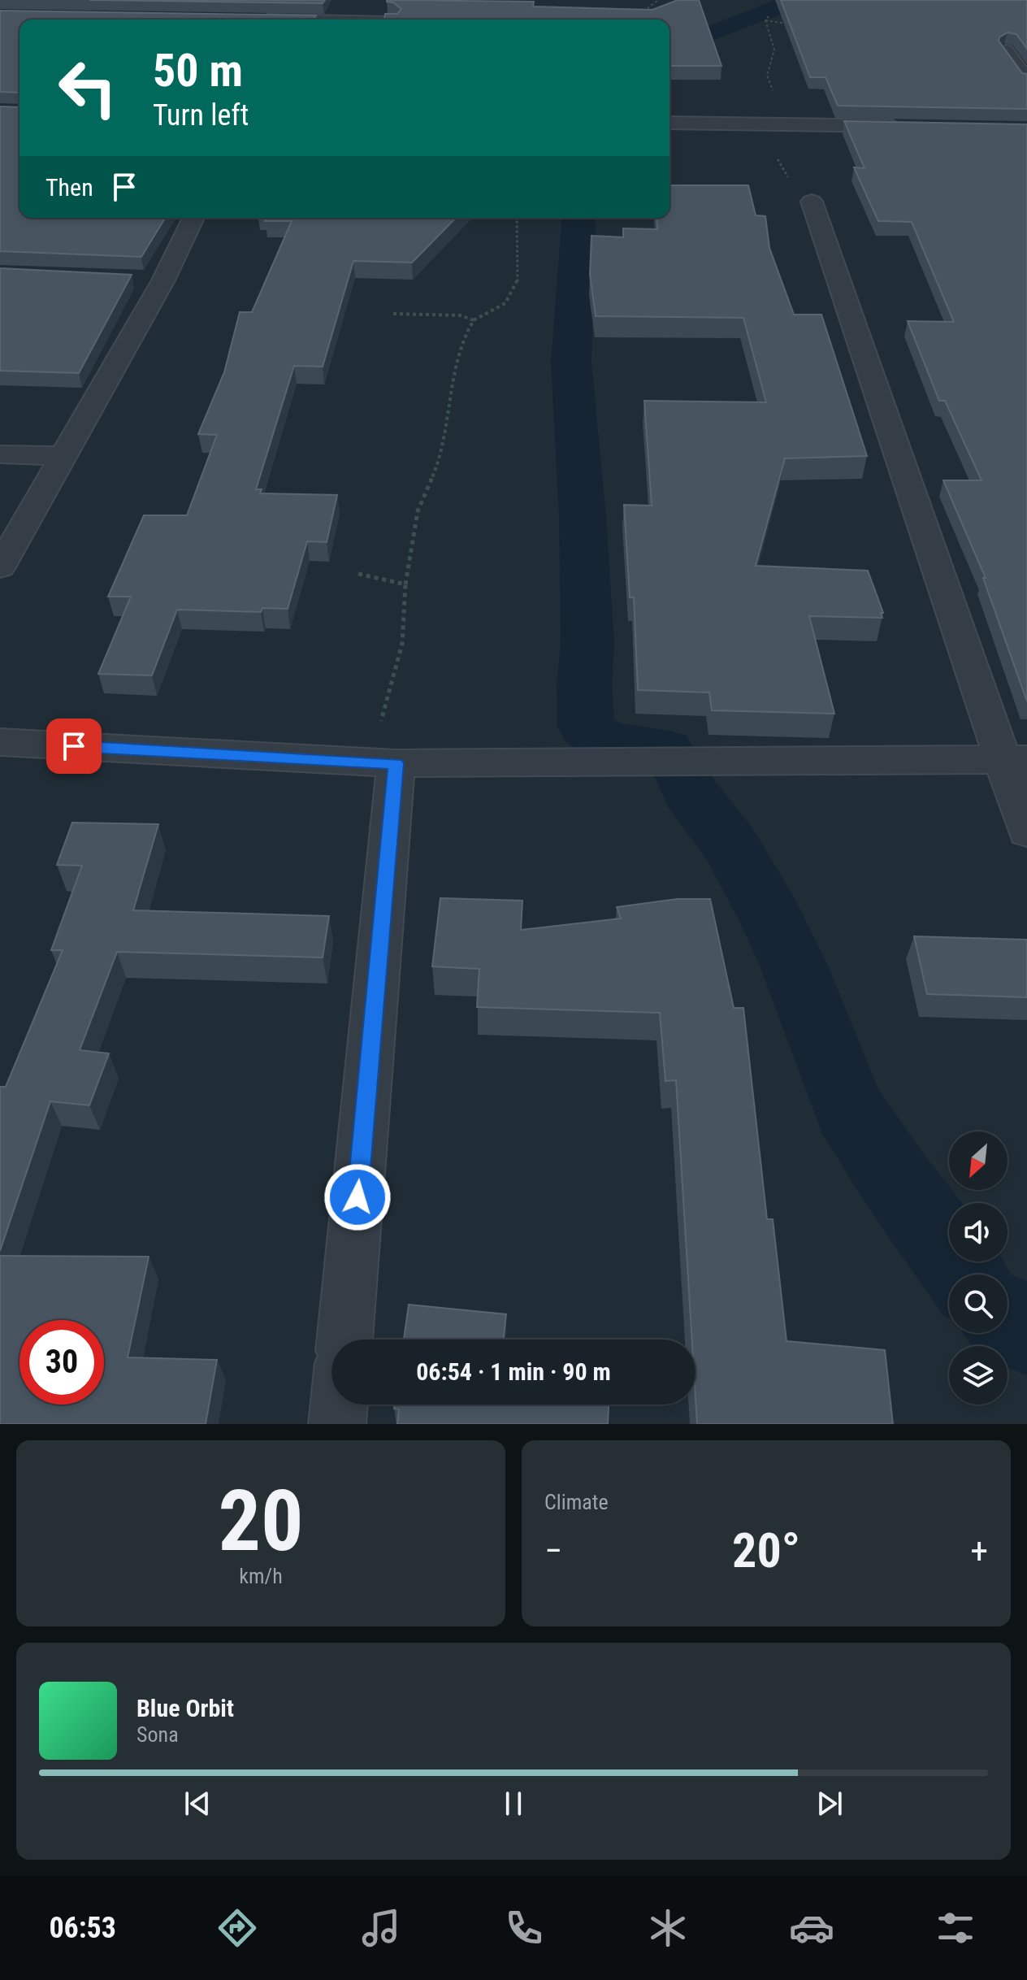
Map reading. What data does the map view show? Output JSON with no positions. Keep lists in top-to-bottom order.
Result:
{
  "north": "bottom left",
  "page": {
    "turn": ["50 m", "Turn left"],
    "then": "Then",
    "limit": "30",
    "trip": "06:54 · 1 min · 90 m",
    "tile": [
      ["20", "km/h"],
      "Climate"
    ],
    "heat": ["−", "20°", "+"],
    "song": ["Blue Orbit", "Sona"],
    "tabs": "06:53"
  }
}
